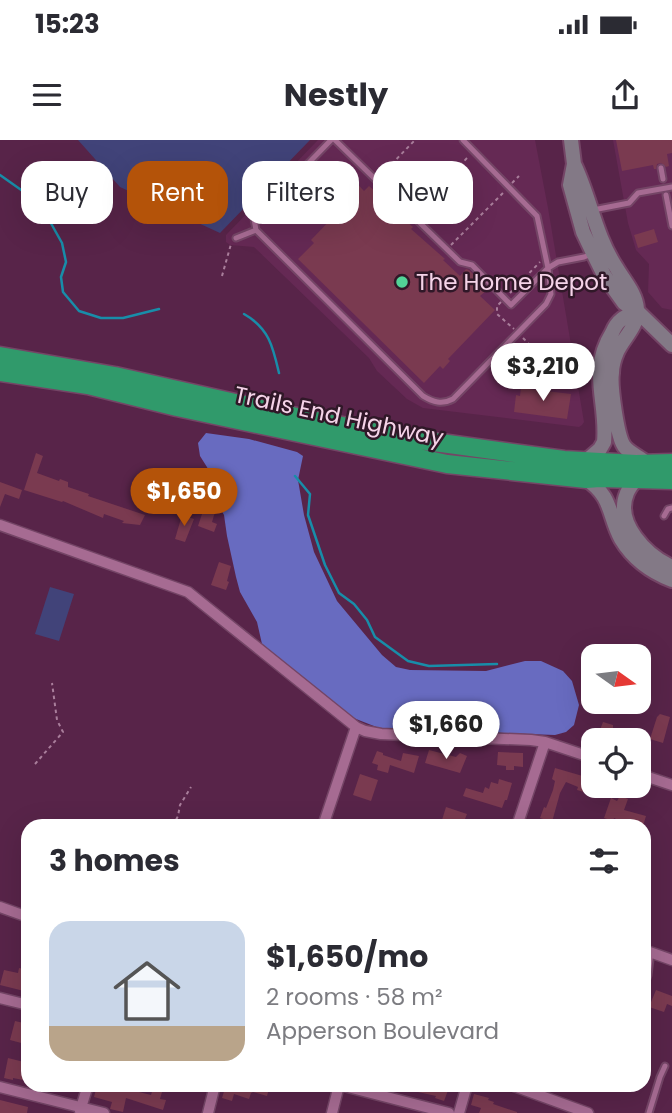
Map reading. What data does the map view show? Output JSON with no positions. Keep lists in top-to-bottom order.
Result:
{
  "streets": {
    "highway": ["Trails End Highway"]
  },
  "places": ["The Home Depot"],
  "north": "right",
  "page": {
    "status": "15:23",
    "header": "Nestly",
    "chip": [
      "Buy",
      "Rent",
      "Filters",
      "New"
    ],
    "price": ["$3,210", "$1,650", "$1,660"],
    "heading": "3 homes",
    "list": [
      {
        "name": "$1,650/mo",
        "note": "2 rooms · 58 m² · Apperson Boulevard"
      }
    ]
  }
}
